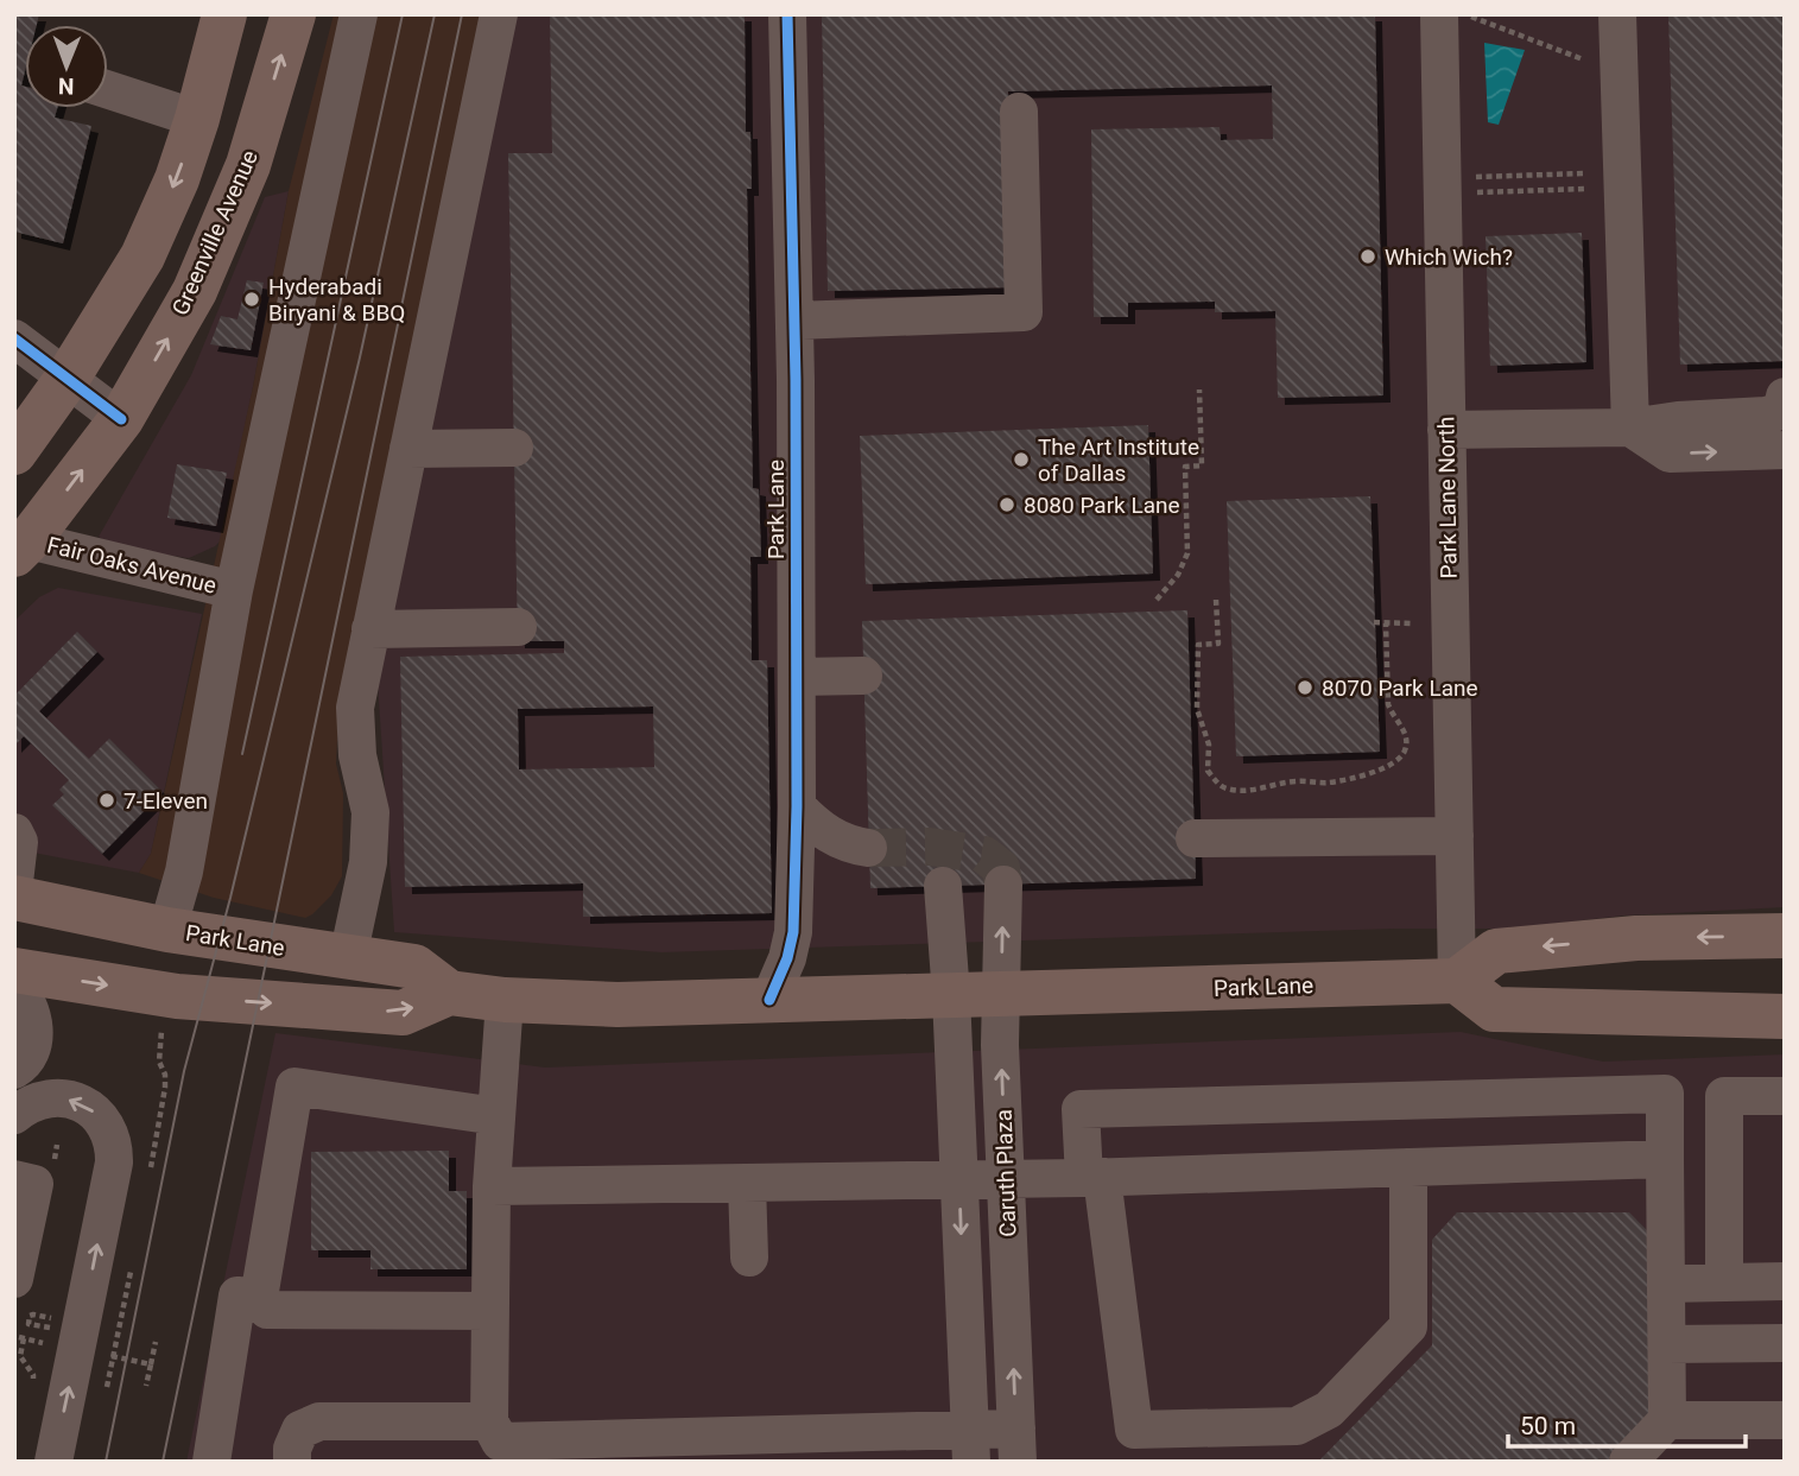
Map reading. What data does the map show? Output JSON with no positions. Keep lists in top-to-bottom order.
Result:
{
  "streets": {
    "main road": ["Greenville Avenue", "Park Lane"],
    "street": ["Park Lane North", "Fair Oaks Avenue", "Caruth Plaza"]
  },
  "crossings": [
    ["Greenville Avenue", "Fair Oaks Avenue"],
    ["Park Lane North", "Park Lane"],
    ["Park Lane", "Caruth Plaza"]
  ],
  "places": [
    "Which Wich?",
    "Hyderabadi Biryani & BBQ",
    "The Art Institute of Dallas",
    "8080 Park Lane",
    "8070 Park Lane",
    "7-Eleven"
  ],
  "scale_bar": "50 m",
  "north": "bottom"
}
